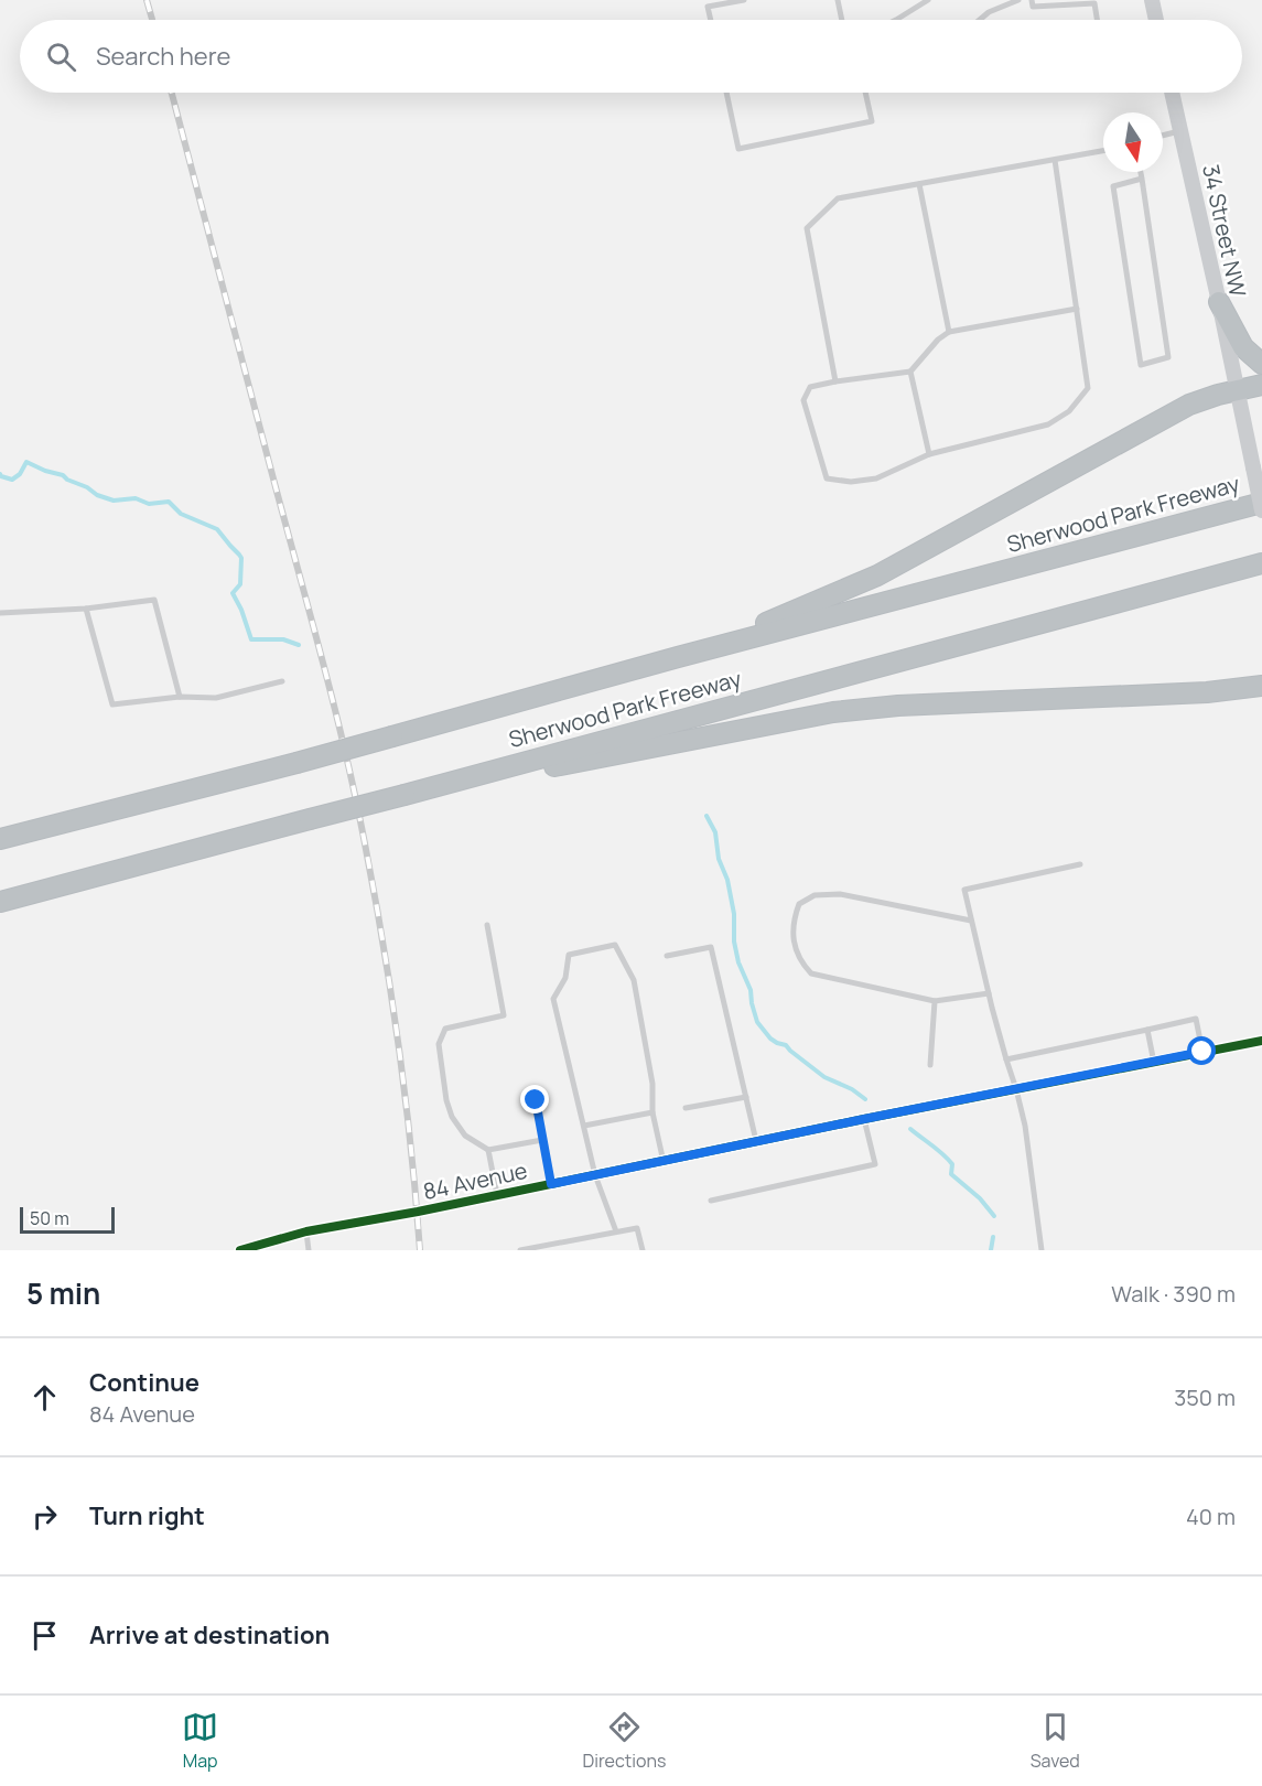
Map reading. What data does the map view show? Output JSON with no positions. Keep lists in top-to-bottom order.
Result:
{
  "streets": {
    "highway": ["Sherwood Park Freeway"],
    "main road": ["34 Street NW"],
    "street": ["84 Avenue"]
  },
  "scale_bar": "50 m",
  "north": "bottom",
  "page": {
    "search": "Search here",
    "scale": "50 m",
    "heading": ["5 min", "Walk · 390 m"],
    "list": [
      ["Continue", "84 Avenue", "350 m"],
      ["Turn right", "40 m"],
      "Arrive at destination"
    ],
    "nav": ["Map", "Directions", "Saved"]
  }
}
